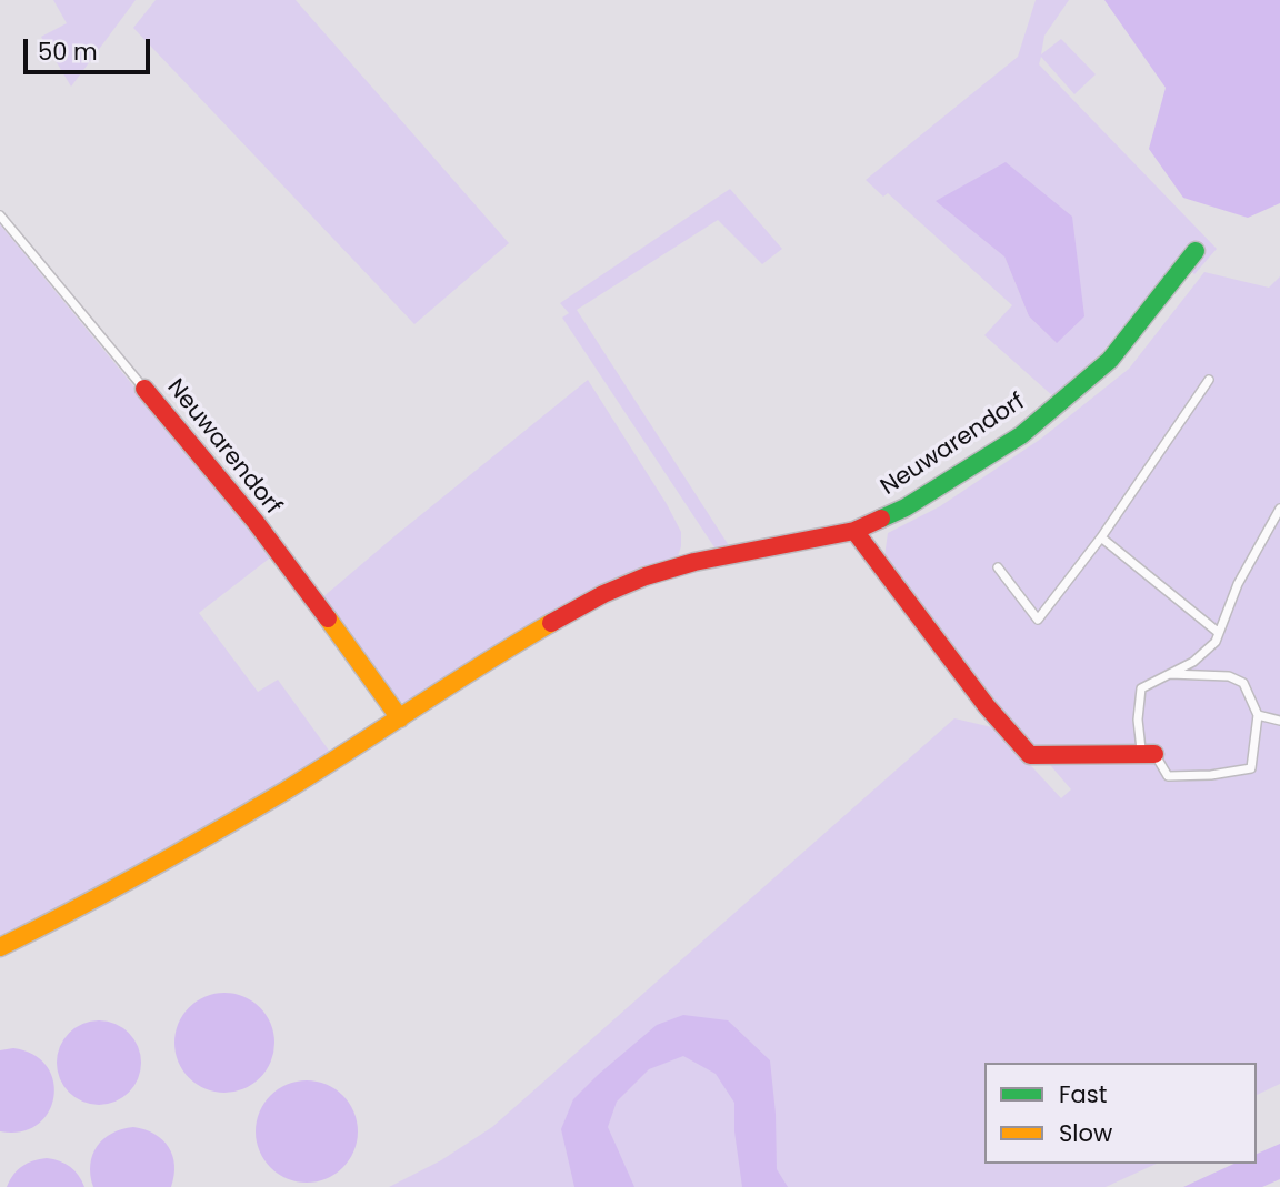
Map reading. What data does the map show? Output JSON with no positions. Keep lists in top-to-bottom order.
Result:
{
  "streets": {
    "street": ["Neuwarendorf"]
  },
  "legend": ["Fast", "Slow"],
  "scale_bar": "50 m"
}
